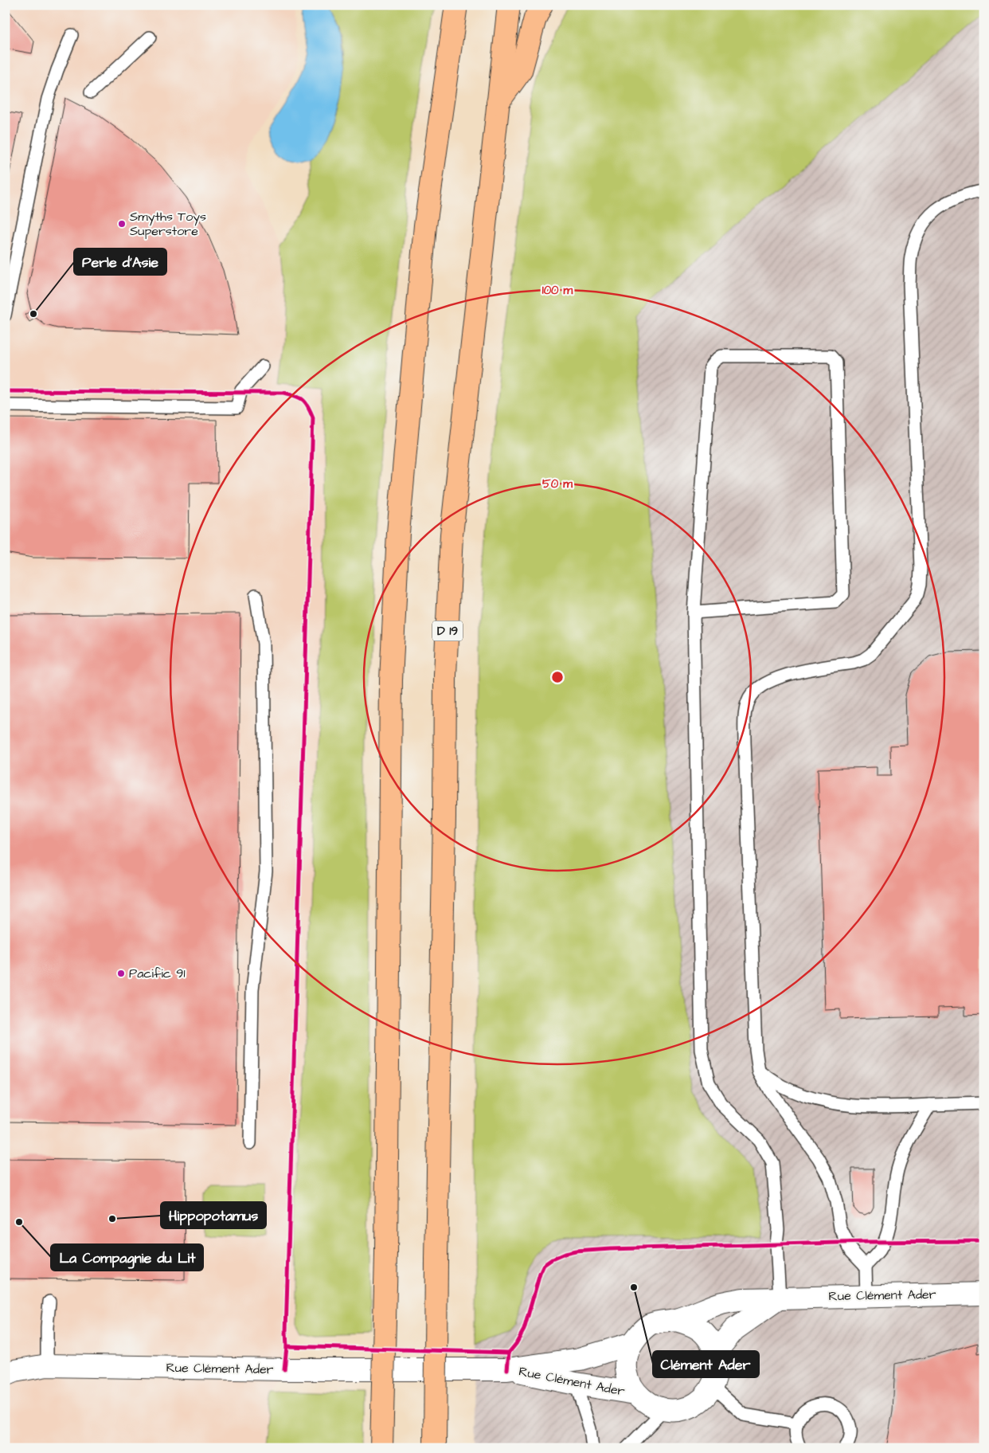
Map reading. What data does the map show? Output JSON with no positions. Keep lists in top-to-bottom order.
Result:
{
  "streets": {
    "main road": ["D 19"],
    "street": ["Rue Clément Ader"]
  },
  "places": [
    "Smyths Toys Superstore",
    "Perle d'Asie",
    "Pacific 91",
    "Hippopotamus",
    "La Compagnie du Lit",
    "Clément Ader"
  ],
  "rings": ["100 m", "50 m"]
}
